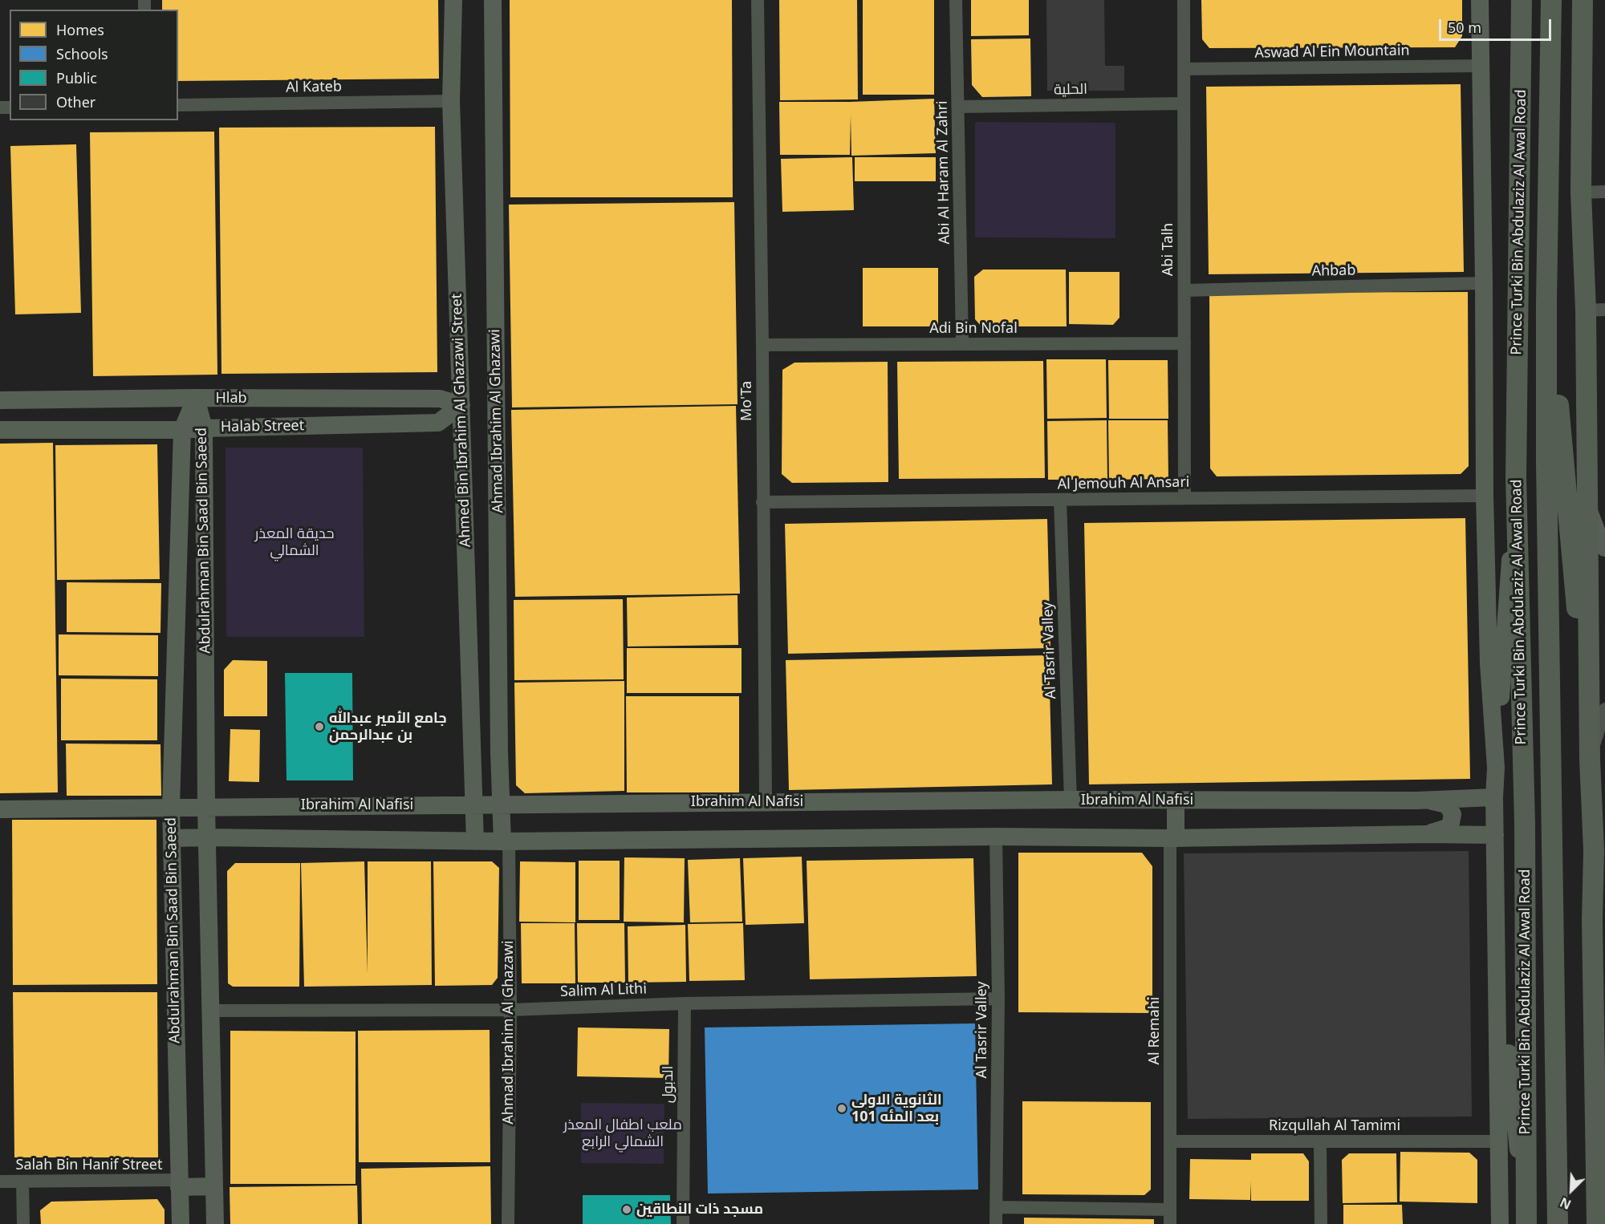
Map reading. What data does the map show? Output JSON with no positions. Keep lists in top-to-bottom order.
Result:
{
  "streets": {
    "main road": ["Prince Turki Bin Abdulaziz Al Awal Road"],
    "street": [
      "Aswad Al Ein Mountain",
      "Al Kateb",
      "الحلية",
      "Abi Al Haram Al Zahri",
      "Abi Talh",
      "Ahbab",
      "Adi Bin Nofal",
      "Hlab",
      "Mo'Ta",
      "Ahmed Bin Ibrahim Al Ghazawi Street",
      "Ahmad Ibrahim Al Ghazawi",
      "Halab Street",
      "Al Jemouh Al Ansari",
      "Abdulrahman Bin Saad Bin Saeed",
      "Al Tasrir Valley",
      "Ibrahim Al Nafisi",
      "Salim Al Lithi",
      "Al Remahi",
      "الدبول",
      "Rizqullah Al Tamimi",
      "Salah Bin Hanif Street"
    ]
  },
  "crossings": [
    ["Aswad Al Ein Mountain", "Abi Talh"],
    ["Al Kateb", "Ahmed Bin Ibrahim Al Ghazawi Street"],
    ["الحلية", "Abi Al Haram Al Zahri"],
    ["الحلية", "Abi Talh"],
    ["Abi Al Haram Al Zahri", "Adi Bin Nofal"],
    ["Abi Talh", "Ahbab"],
    ["Abi Talh", "Adi Bin Nofal"],
    ["Abi Talh", "Al Jemouh Al Ansari"],
    ["Adi Bin Nofal", "Mo'Ta"],
    ["Hlab", "Ahmed Bin Ibrahim Al Ghazawi Street"],
    ["Hlab", "Halab Street"],
    ["Hlab", "Abdulrahman Bin Saad Bin Saeed"],
    ["Mo'Ta", "Al Jemouh Al Ansari"],
    ["Mo'Ta", "Ibrahim Al Nafisi"],
    ["Ahmed Bin Ibrahim Al Ghazawi Street", "Halab Street"],
    ["Ahmed Bin Ibrahim Al Ghazawi Street", "Ibrahim Al Nafisi"],
    ["Ahmad Ibrahim Al Ghazawi", "Ibrahim Al Nafisi"],
    ["Ahmad Ibrahim Al Ghazawi", "Salim Al Lithi"],
    ["Halab Street", "Abdulrahman Bin Saad Bin Saeed"],
    ["Al Jemouh Al Ansari", "Al Tasrir Valley"],
    ["Abdulrahman Bin Saad Bin Saeed", "Ibrahim Al Nafisi"],
    ["Abdulrahman Bin Saad Bin Saeed", "Salim Al Lithi"],
    ["Abdulrahman Bin Saad Bin Saeed", "Salah Bin Hanif Street"],
    ["Al Tasrir Valley", "Ibrahim Al Nafisi"],
    ["Al Tasrir Valley", "Salim Al Lithi"],
    ["Salim Al Lithi", "الدبول"],
    ["Al Remahi", "Rizqullah Al Tamimi"]
  ],
  "parks": ["حديقة المعذر الشمالي", "ملعب اطفال المعذر الشمالي الرابع"],
  "places": ["جامع الأمير عبدالله بن عبدالرحمن", "الثانوية الاولى بعد المئه 101", "مسجد ذات النطاقين"],
  "legend": [
    "Homes",
    "Schools",
    "Public",
    "Other"
  ],
  "scale_bar": "50 m",
  "north": "bottom left"
}
